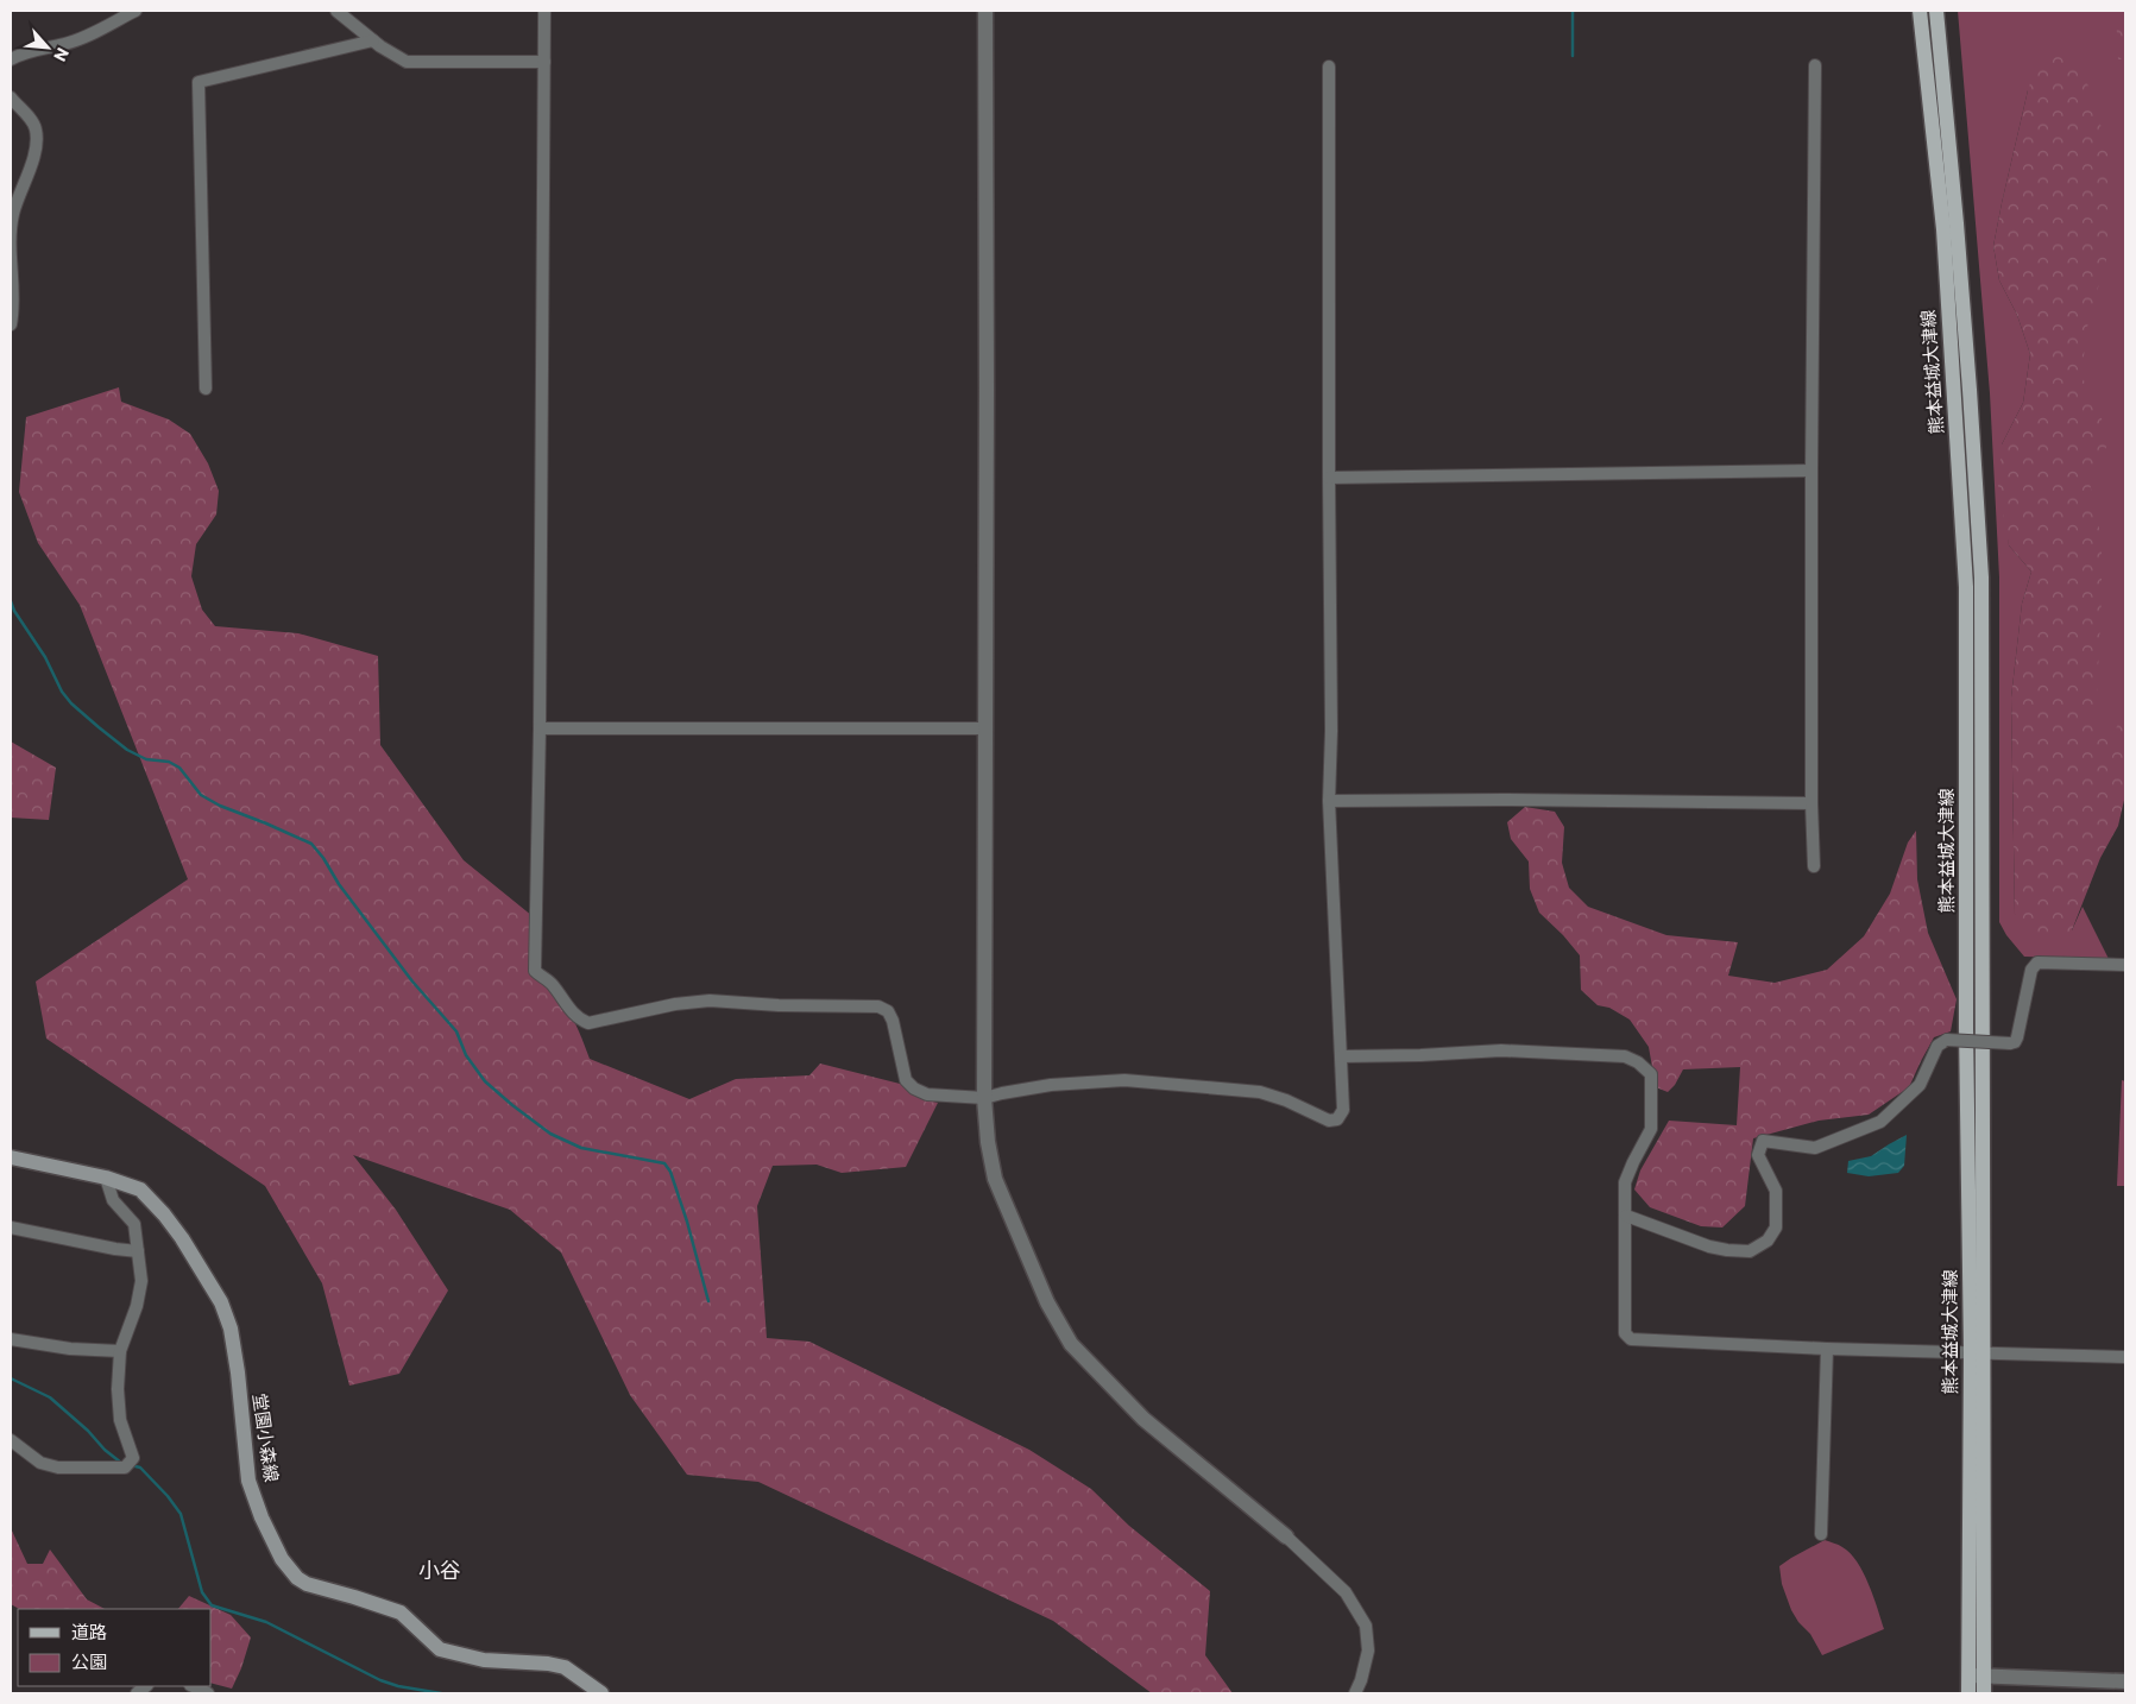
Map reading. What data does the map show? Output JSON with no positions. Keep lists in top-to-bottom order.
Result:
{
  "streets": {
    "main road": ["熊本益城大津線", "堂園小森線"]
  },
  "districts": ["小谷"],
  "legend": ["道路", "公園"],
  "north": "bottom right"
}
